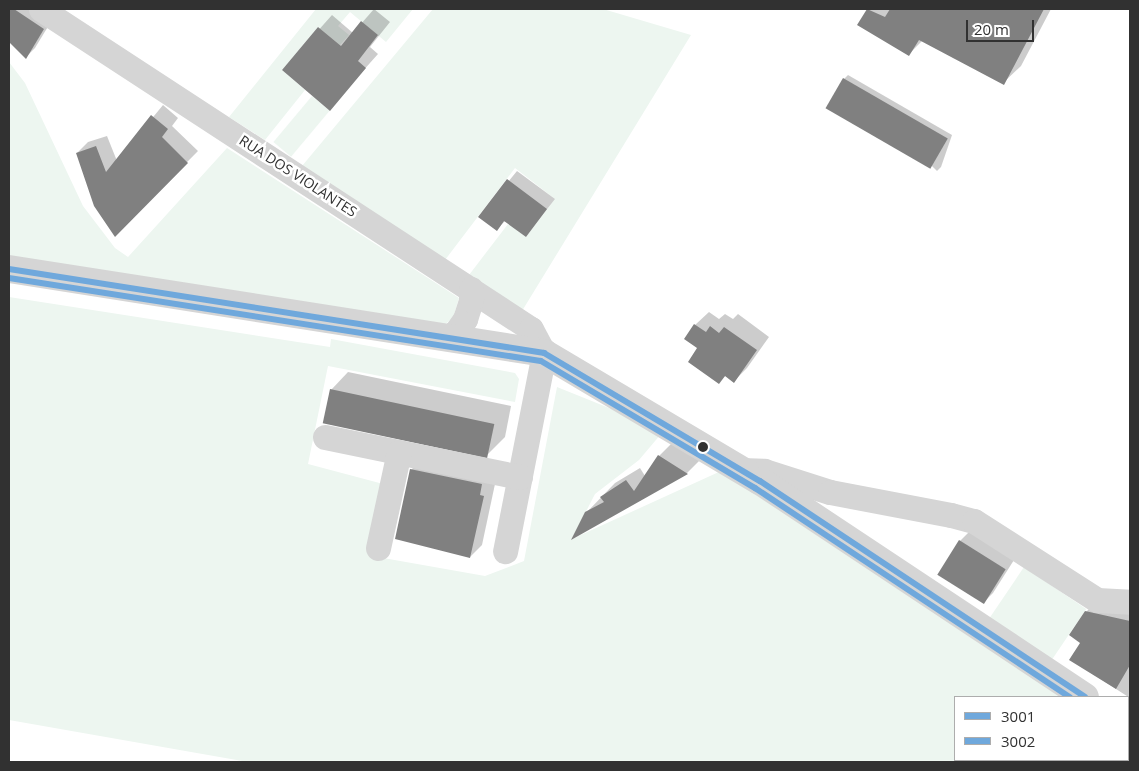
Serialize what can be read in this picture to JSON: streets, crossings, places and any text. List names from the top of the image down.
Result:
{
  "streets": {
    "street": ["RUA DOS VIOLANTES"]
  },
  "lines": ["transit line 3001", "transit line 3002"],
  "legend": ["3001", "3002"],
  "scale_bar": "20 m"
}
